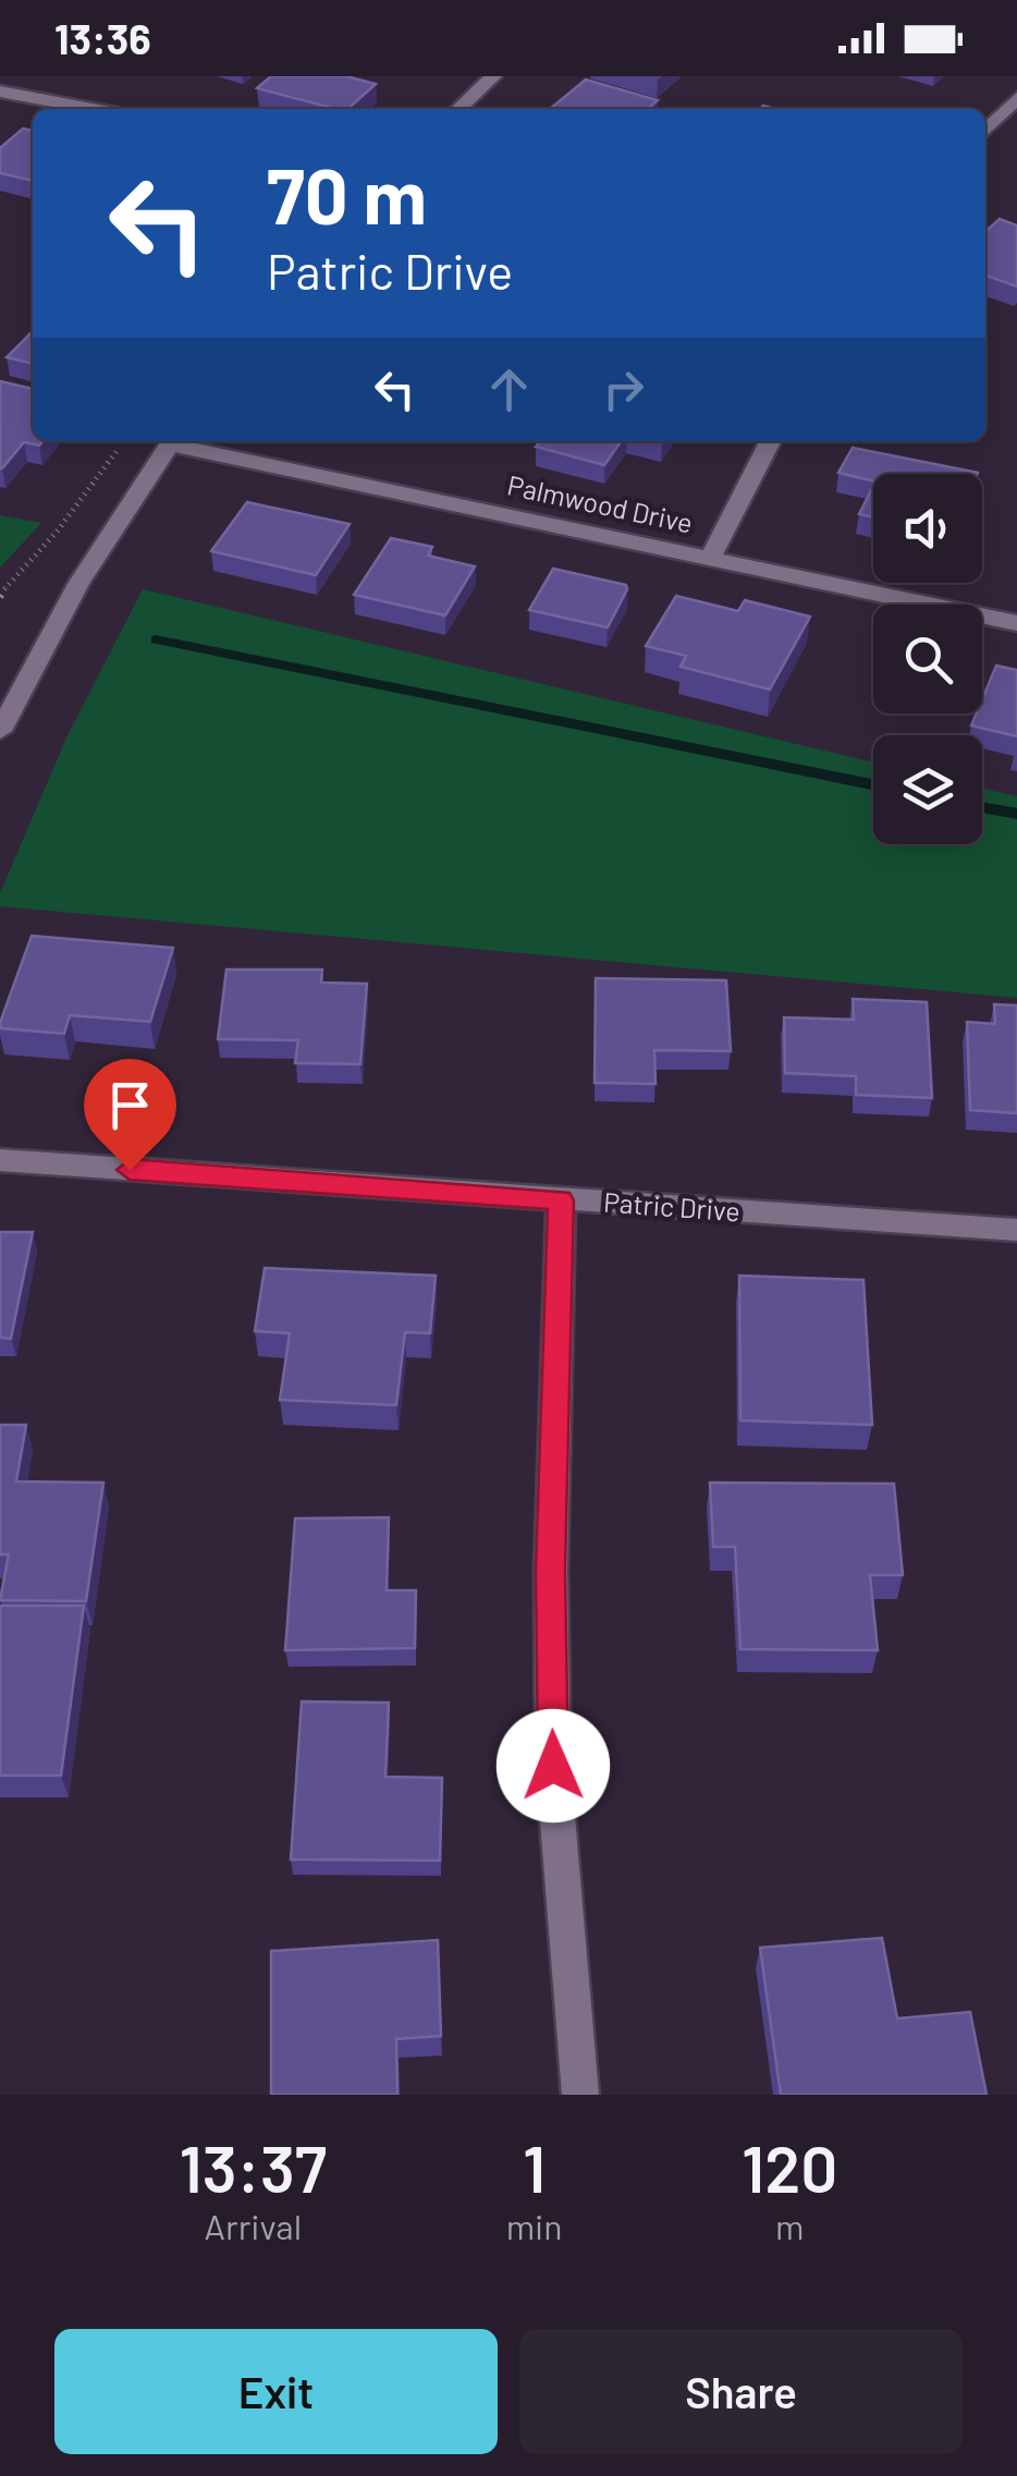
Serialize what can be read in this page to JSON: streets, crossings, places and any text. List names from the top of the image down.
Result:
{
  "streets": {
    "street": ["Palmwood Drive", "Patric Drive"]
  },
  "page": {
    "status": "13:36",
    "turn": ["70 m", "Patric Drive"],
    "eta": [
      "13:37",
      "Arrival",
      "1",
      "min",
      "120",
      "m"
    ],
    "buttons": ["Exit", "Share"]
  }
}
